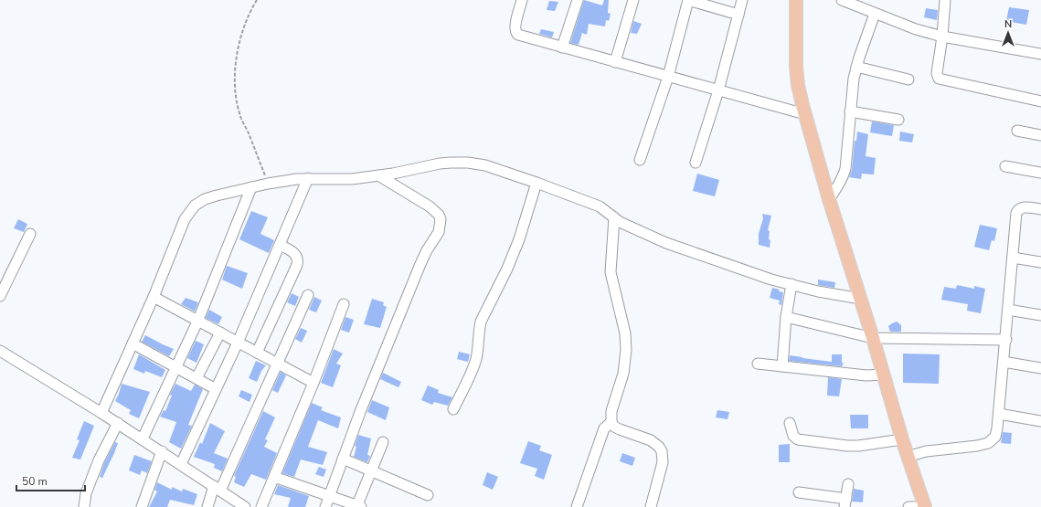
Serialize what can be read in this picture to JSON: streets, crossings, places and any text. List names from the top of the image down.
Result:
{
  "scale_bar": "50 m",
  "north": "top"
}
